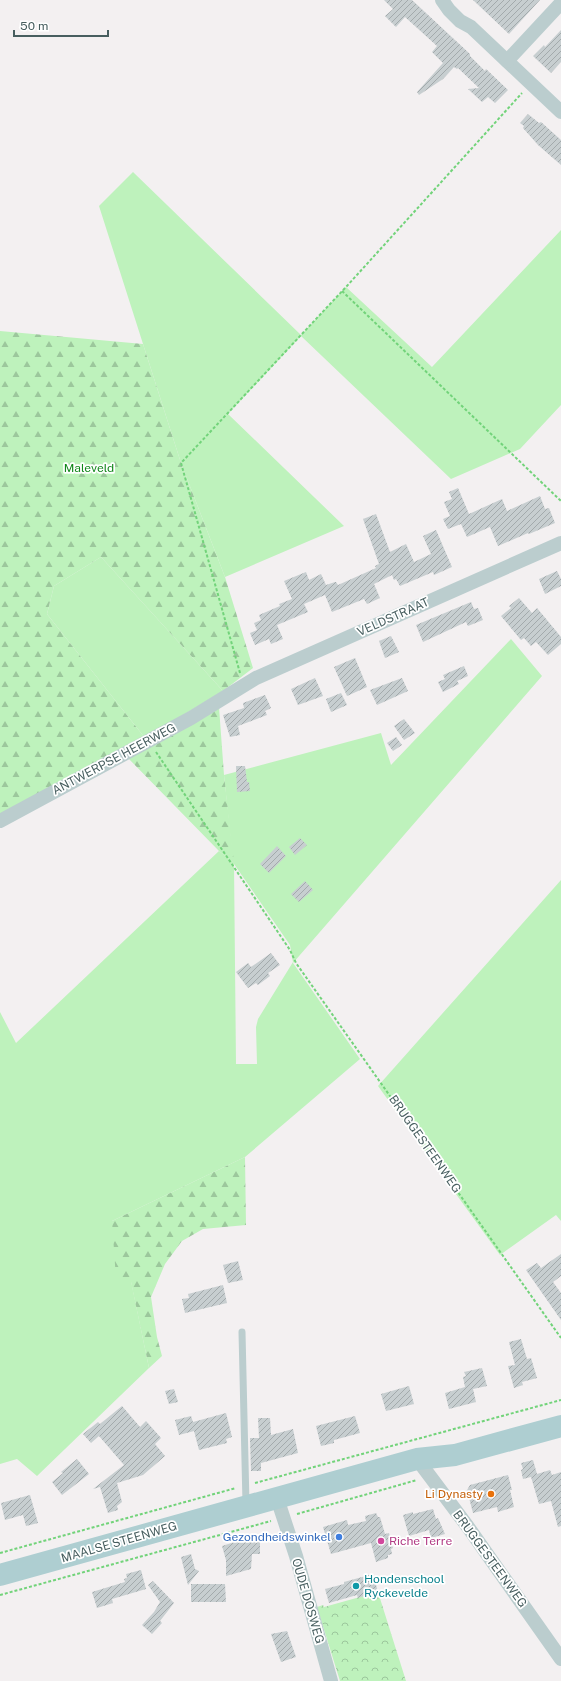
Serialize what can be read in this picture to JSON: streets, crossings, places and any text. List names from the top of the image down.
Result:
{
  "streets": {
    "main road": ["MAALSE STEENWEG"],
    "street": [
      "VELDSTRAAT",
      "ANTWERPSE HEERWEG",
      "BRUGGESTEENWEG",
      "OUDE DOSWEG"
    ]
  },
  "crossings": [
    ["VELDSTRAAT", "ANTWERPSE HEERWEG"],
    ["ANTWERPSE HEERWEG", "BRUGGESTEENWEG"]
  ],
  "parks": ["Maleveld"],
  "places": [
    "Li Dynasty",
    "Gezondheidswinkel",
    "Riche Terre",
    "Hondenschool Ryckevelde"
  ],
  "scale_bar": "50 m"
}
